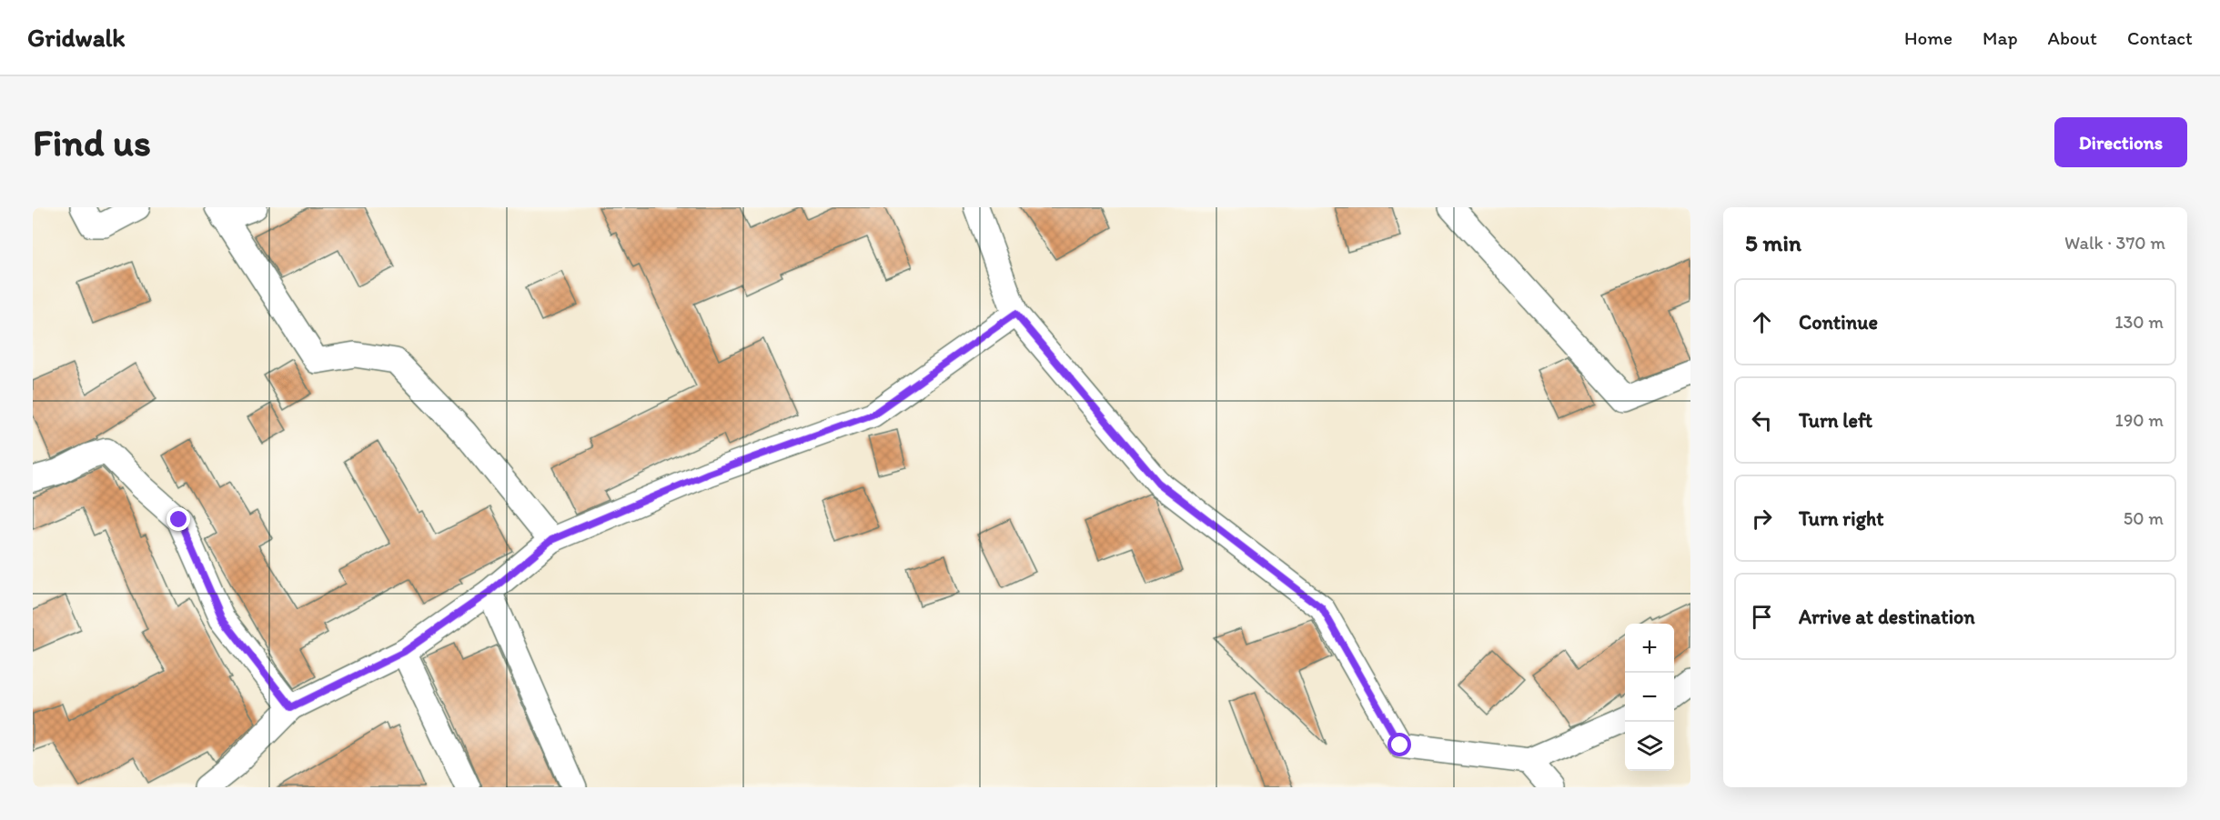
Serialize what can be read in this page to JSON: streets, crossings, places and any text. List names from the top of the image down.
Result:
{
  "page": {
    "header": "Gridwalk",
    "nav": [
      "Home",
      "Map",
      "About",
      "Contact"
    ],
    "buttons": "Directions",
    "title": "Find us",
    "heading": ["5 min", "Walk · 370 m"],
    "list": [
      ["Continue", "130 m"],
      ["Turn left", "190 m"],
      ["Turn right", "50 m"],
      "Arrive at destination"
    ],
    "map_buttons": ["+", "−"]
  }
}
